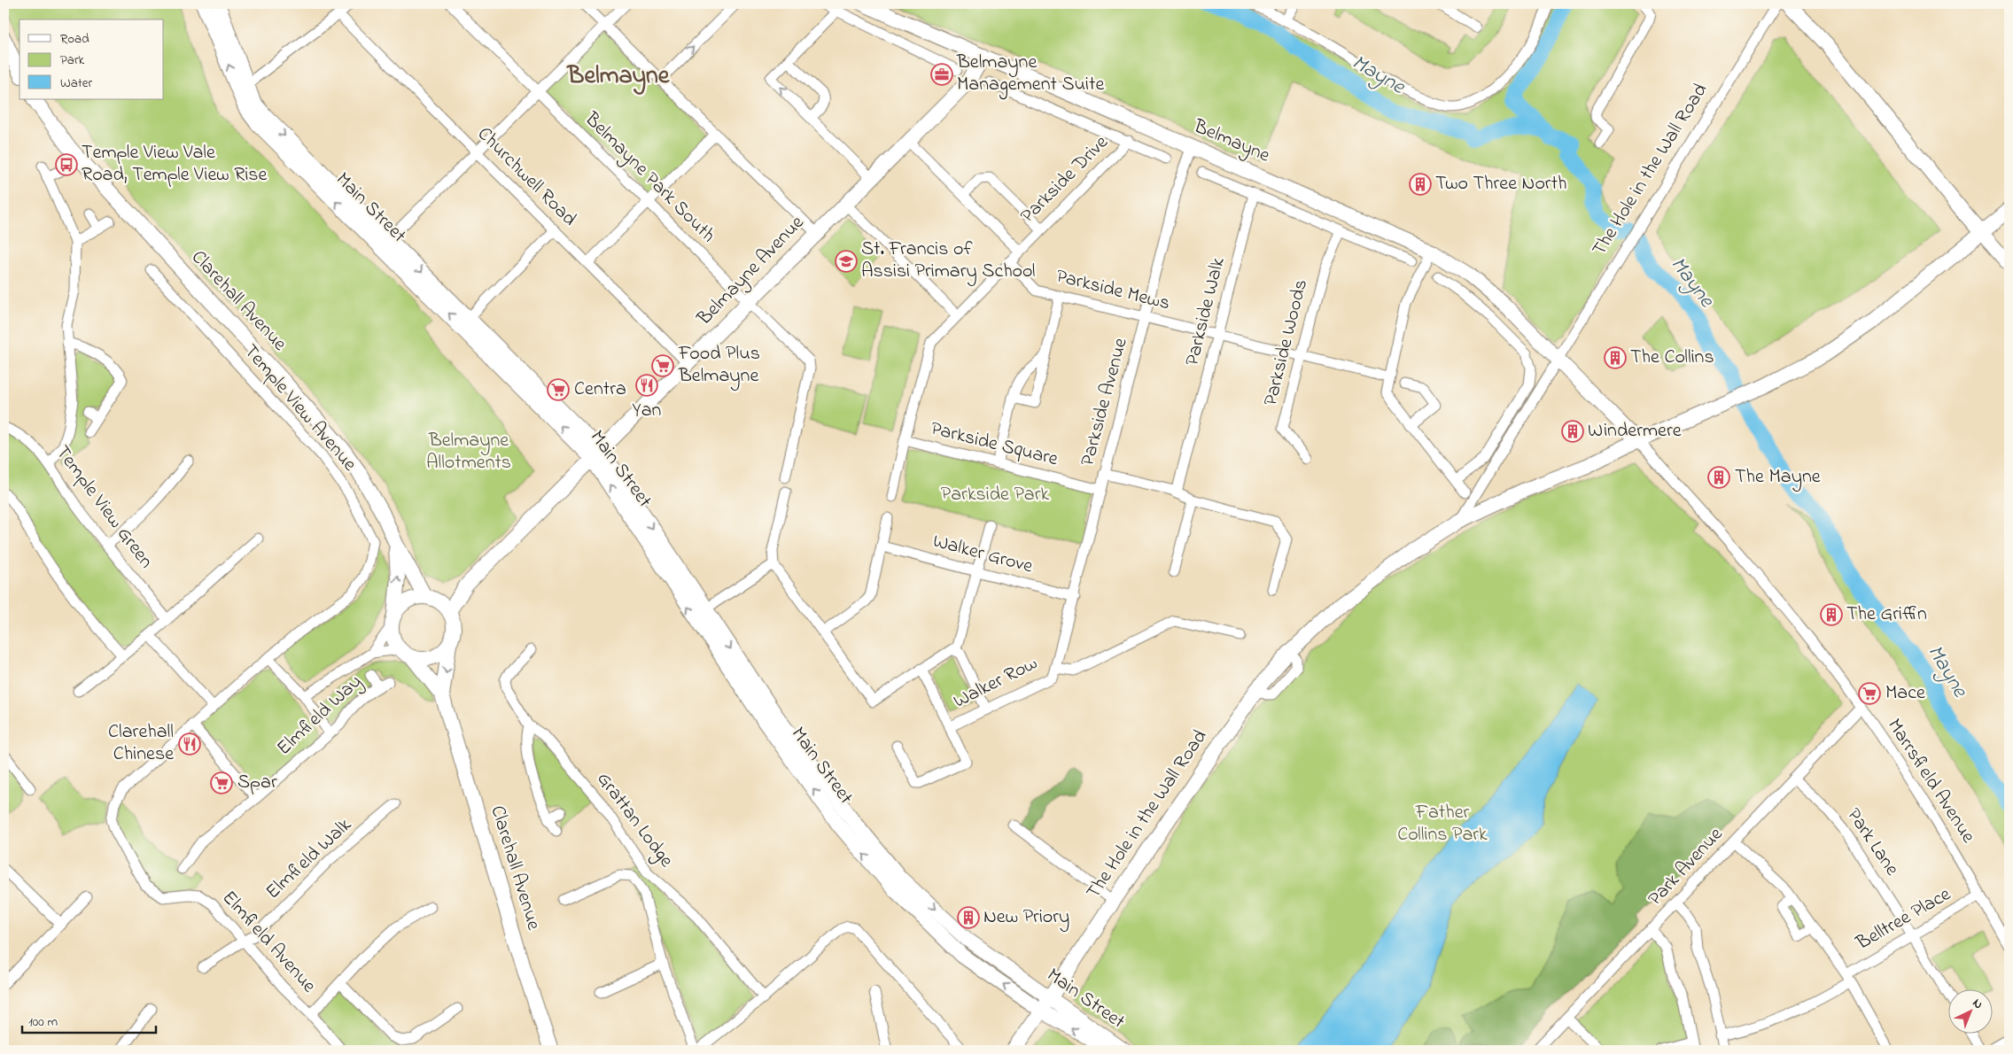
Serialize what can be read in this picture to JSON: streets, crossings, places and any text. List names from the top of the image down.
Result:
{
  "streets": {
    "street": [
      "Belmayne",
      "The Hole in the Wall Road",
      "Churchwell Road",
      "Belmayne Park South",
      "Parkside Drive",
      "Main Street",
      "Belmayne Avenue",
      "Parkside Mews",
      "Clarehall Avenue",
      "Parkside Walk",
      "Parkside Woods",
      "Parkside Avenue",
      "Temple View Avenue",
      "Parkside Square",
      "Temple View Green",
      "Walker Grove",
      "Walker Row",
      "Elmfield Way",
      "Marrsfield Avenue",
      "Grattan Lodge",
      "Park Lane",
      "Elmfield Walk",
      "Park Avenue",
      "Belltree Place",
      "Elmfield Avenue"
    ]
  },
  "crossings": [
    ["Belmayne", "The Hole in the Wall Road"],
    ["Belmayne", "Belmayne Avenue"],
    ["Belmayne", "Parkside Avenue"],
    ["Belmayne", "Marrsfield Avenue"],
    ["The Hole in the Wall Road", "Main Street"],
    ["The Hole in the Wall Road", "Marrsfield Avenue"],
    ["Churchwell Road", "Belmayne Avenue"],
    ["Belmayne Park South", "Belmayne Avenue"],
    ["Parkside Drive", "Parkside Mews"],
    ["Parkside Drive", "Parkside Square"],
    ["Main Street", "Belmayne Avenue"],
    ["Belmayne Avenue", "Clarehall Avenue"],
    ["Parkside Mews", "Parkside Walk"],
    ["Parkside Mews", "Parkside Woods"],
    ["Parkside Mews", "Parkside Avenue"],
    ["Parkside Avenue", "Parkside Square"],
    ["Parkside Avenue", "Walker Grove"],
    ["Parkside Avenue", "Walker Row"],
    ["Temple View Avenue", "Elmfield Avenue"],
    ["Marrsfield Avenue", "Park Avenue"],
    ["Marrsfield Avenue", "Belltree Place"],
    ["Park Lane", "Park Avenue"],
    ["Park Lane", "Belltree Place"],
    ["Elmfield Walk", "Elmfield Avenue"]
  ],
  "districts": ["Belmayne"],
  "water": ["Mayne"],
  "parks": ["Belmayne Allotments", "Parkside Park", "Father Collins Park"],
  "places": {
    "office": ["Belmayne Management Suite"],
    "bus stop": ["Temple View Vale Road, Temple View Rise"],
    "building": [
      "Two Three North",
      "The Collins",
      "Windermere",
      "The Mayne",
      "The Griffin",
      "New Priory"
    ],
    "school or university": ["St. Francis of Assisi Primary School"],
    "supermarket": [
      "Food Plus Belmayne",
      "Centra",
      "Mace",
      "Spar"
    ],
    "restaurant": ["Yan", "Clarehall Chinese"]
  },
  "legend": ["Road", "Park", "Water"],
  "scale_bar": "100 m",
  "north": "top right"
}
